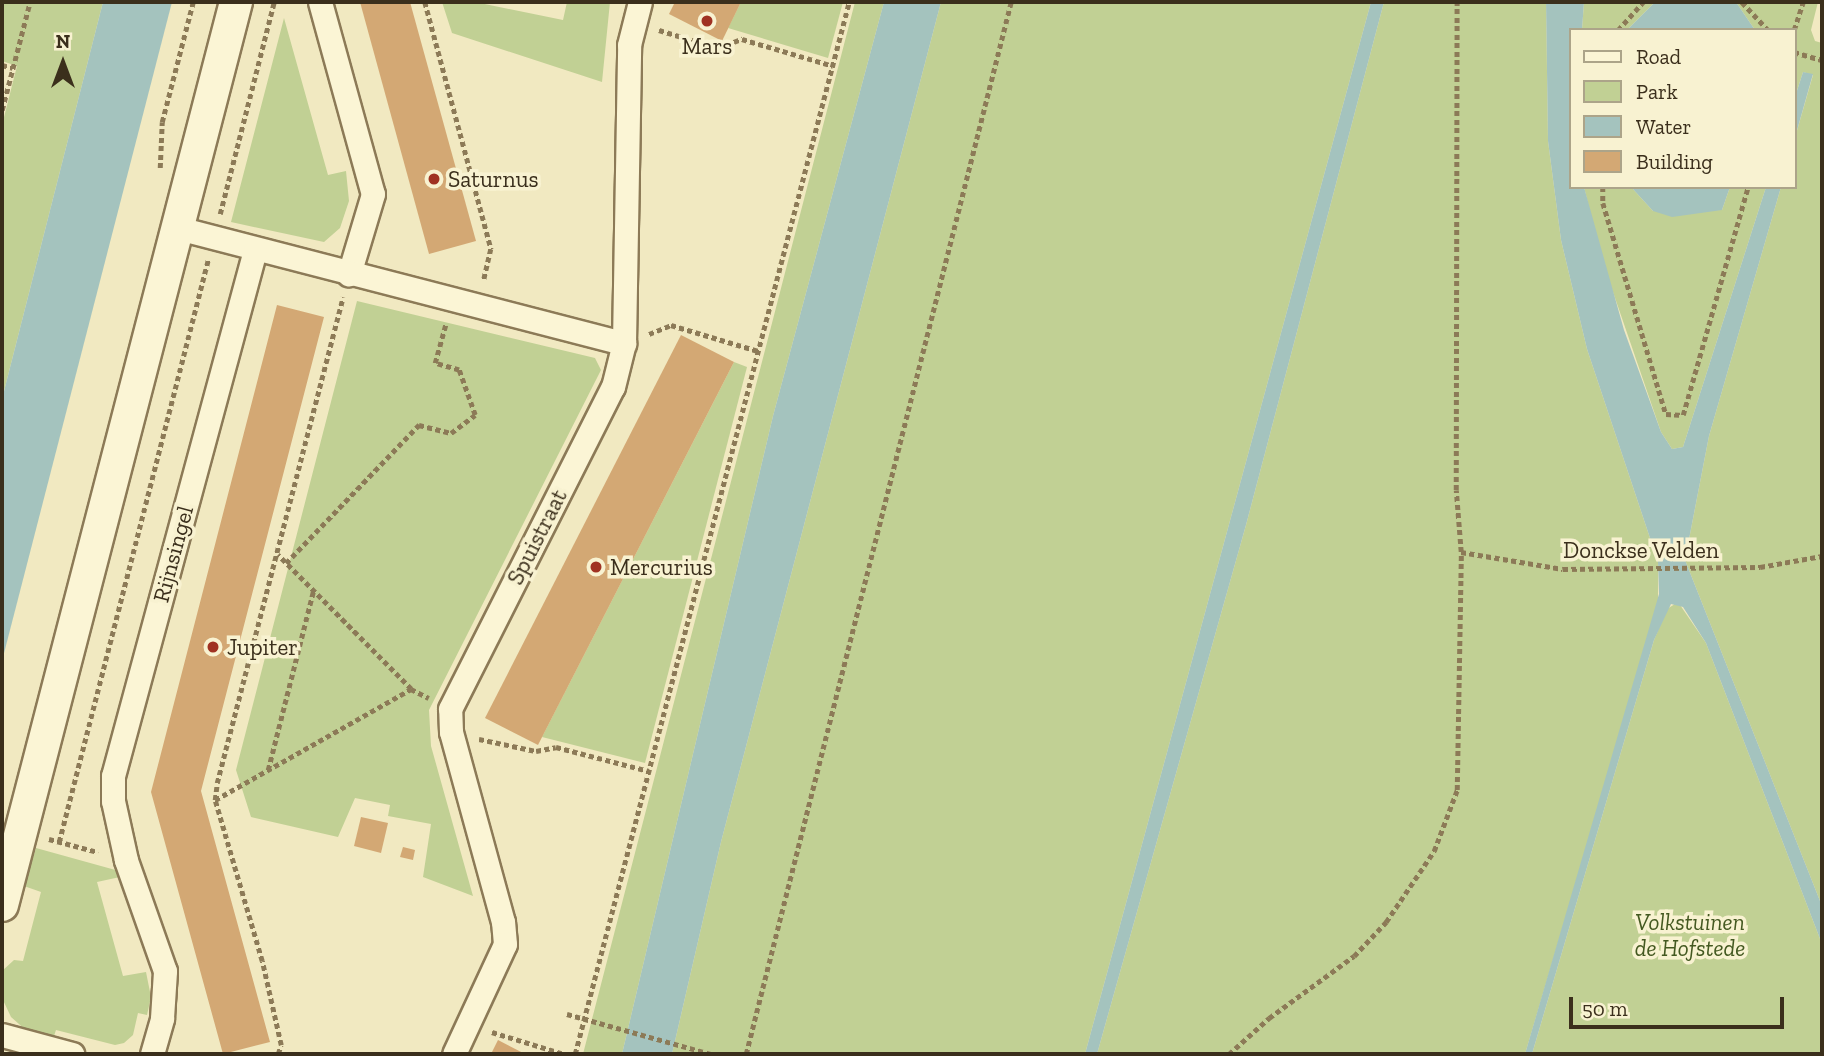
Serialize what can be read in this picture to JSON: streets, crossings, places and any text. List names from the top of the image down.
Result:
{
  "streets": {
    "street": ["Spuistraat", "Rijnsingel"],
    "path": ["Donckse Velden"]
  },
  "parks": ["Volkstuinen de Hofstede"],
  "places": [
    "Mars",
    "Saturnus",
    "Mercurius",
    "Jupiter"
  ],
  "legend": [
    "Road",
    "Park",
    "Water",
    "Building"
  ],
  "scale_bar": "50 m",
  "north": "top"
}
